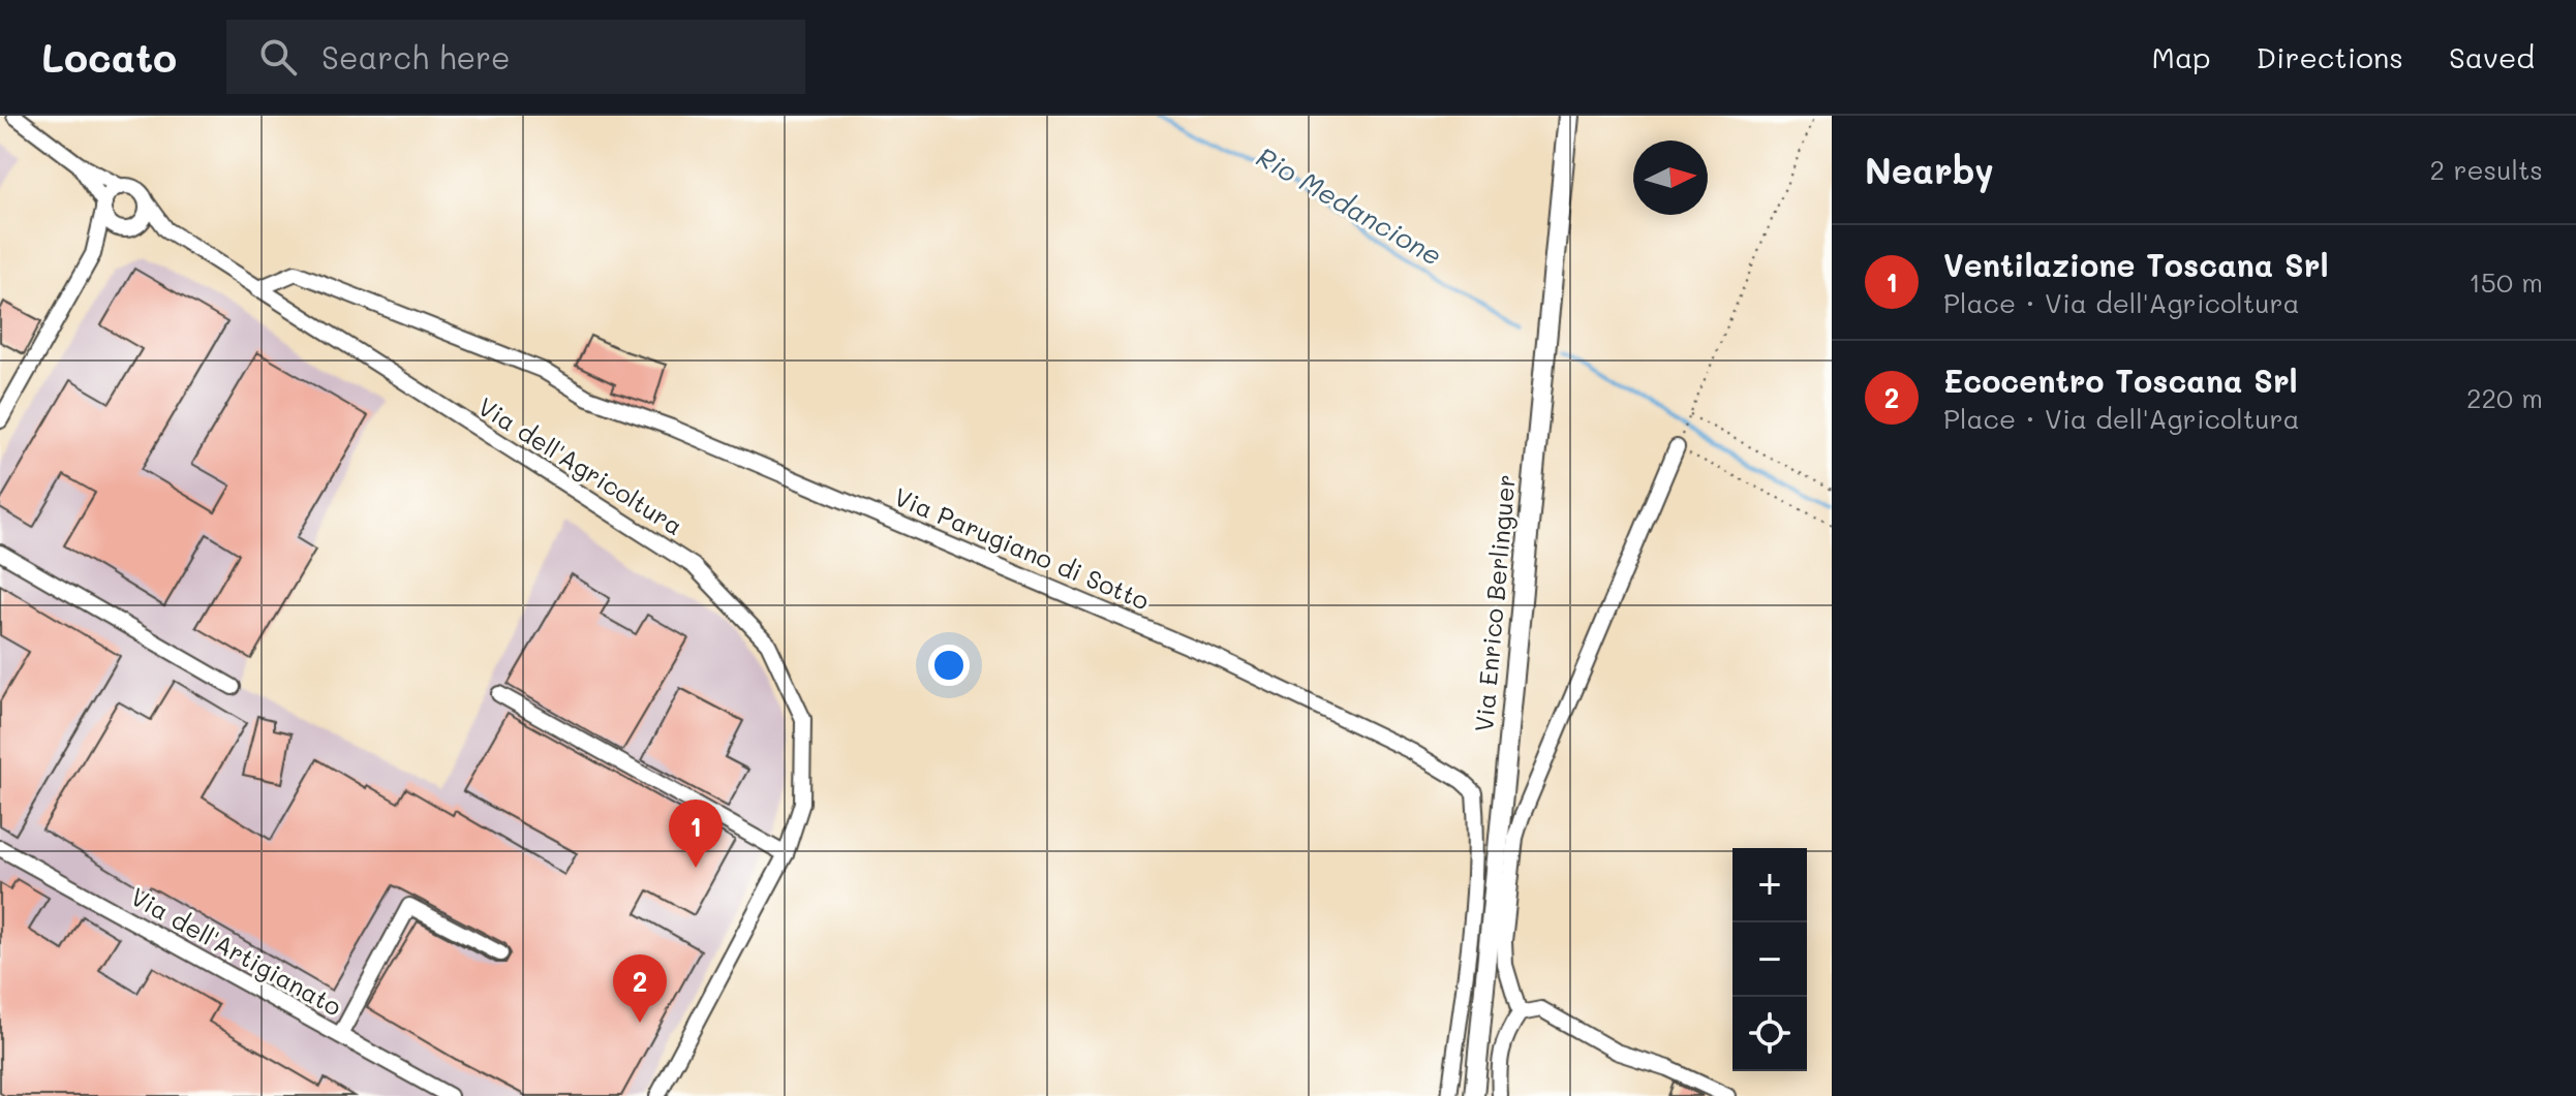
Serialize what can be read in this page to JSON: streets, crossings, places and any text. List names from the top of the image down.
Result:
{
  "streets": {
    "main road": ["Via Enrico Berlinguer"],
    "street": ["Via dell'Agricoltura", "Via Parugiano di Sotto", "Via dell'Artigianato"]
  },
  "crossings": [
    ["Via dell'Agricoltura", "Via Parugiano di Sotto"]
  ],
  "water": ["Rio Medancione"],
  "north": "right",
  "page": {
    "header": "Locato",
    "search": "Search here",
    "nav": ["Map", "Directions", "Saved"],
    "heading": ["Nearby", "2 results"],
    "list": [
      {
        "mark": "1",
        "name": "Ventilazione Toscana Srl",
        "note": "Place · Via dell'Agricoltura",
        "value": "150 m"
      },
      {
        "mark": "2",
        "name": "Ecocentro Toscana Srl",
        "note": "Place · Via dell'Agricoltura",
        "value": "220 m"
      }
    ],
    "pins": ["1", "2"],
    "map_buttons": ["+", "−"]
  }
}
